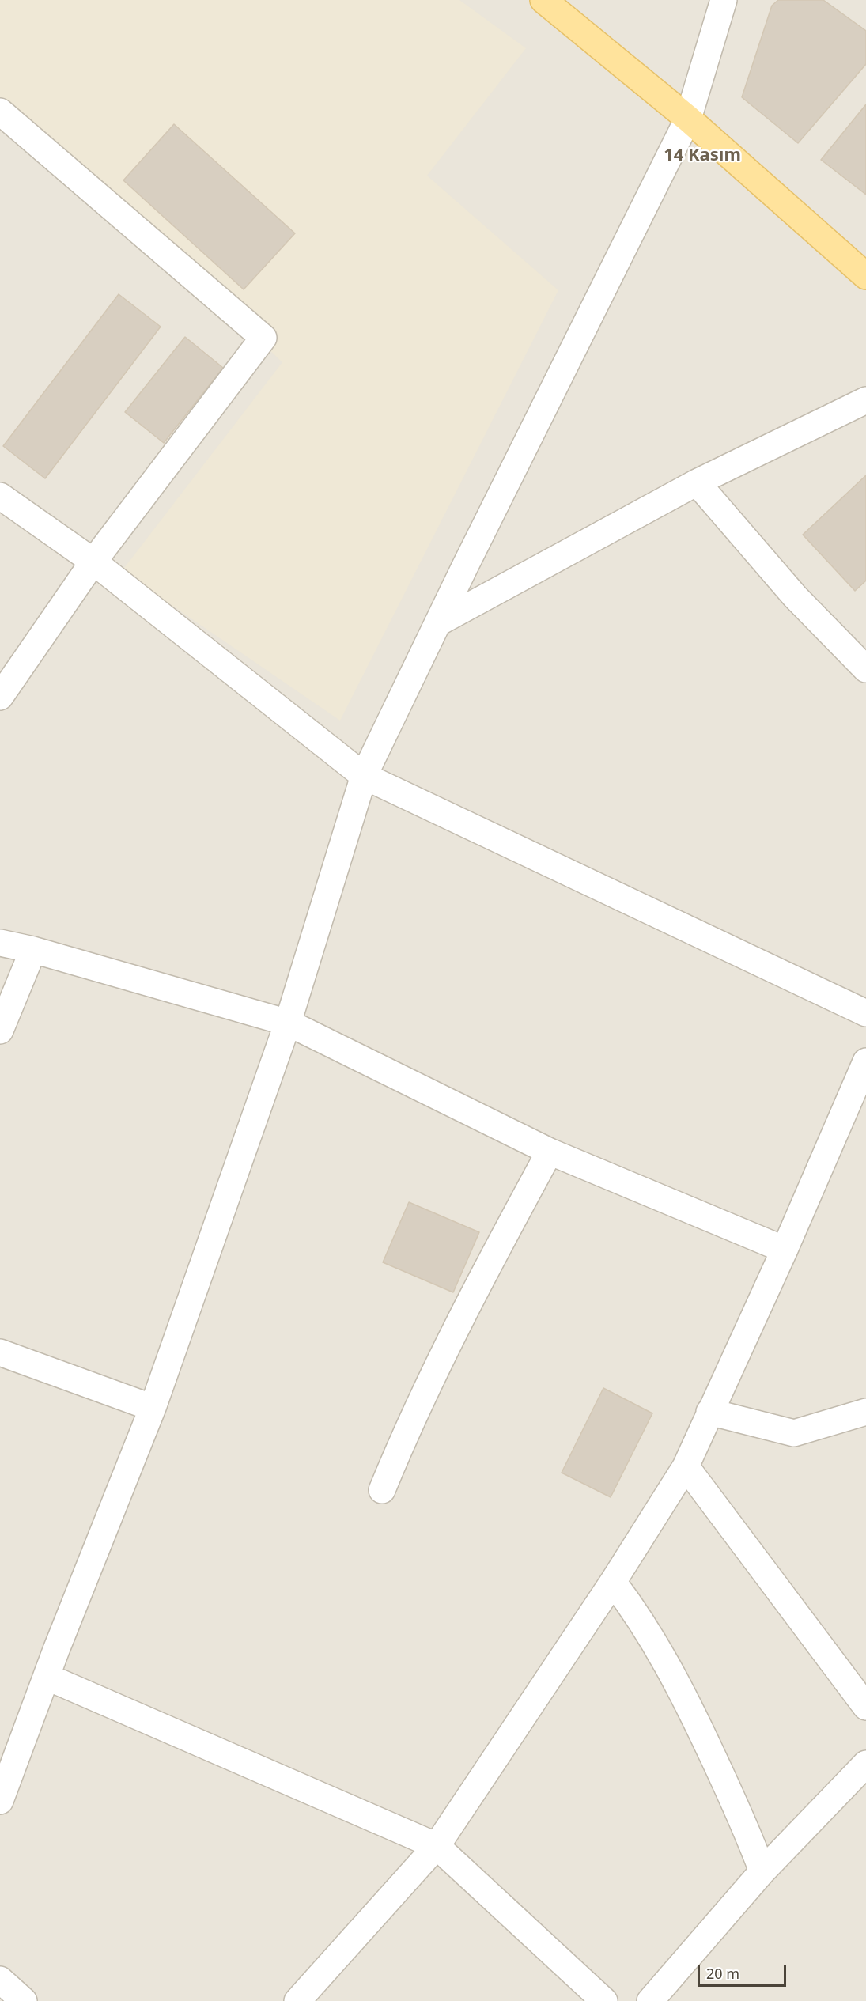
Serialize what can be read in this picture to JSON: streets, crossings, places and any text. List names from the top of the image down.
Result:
{
  "districts": ["14 Kasım"],
  "scale_bar": "20 m"
}
